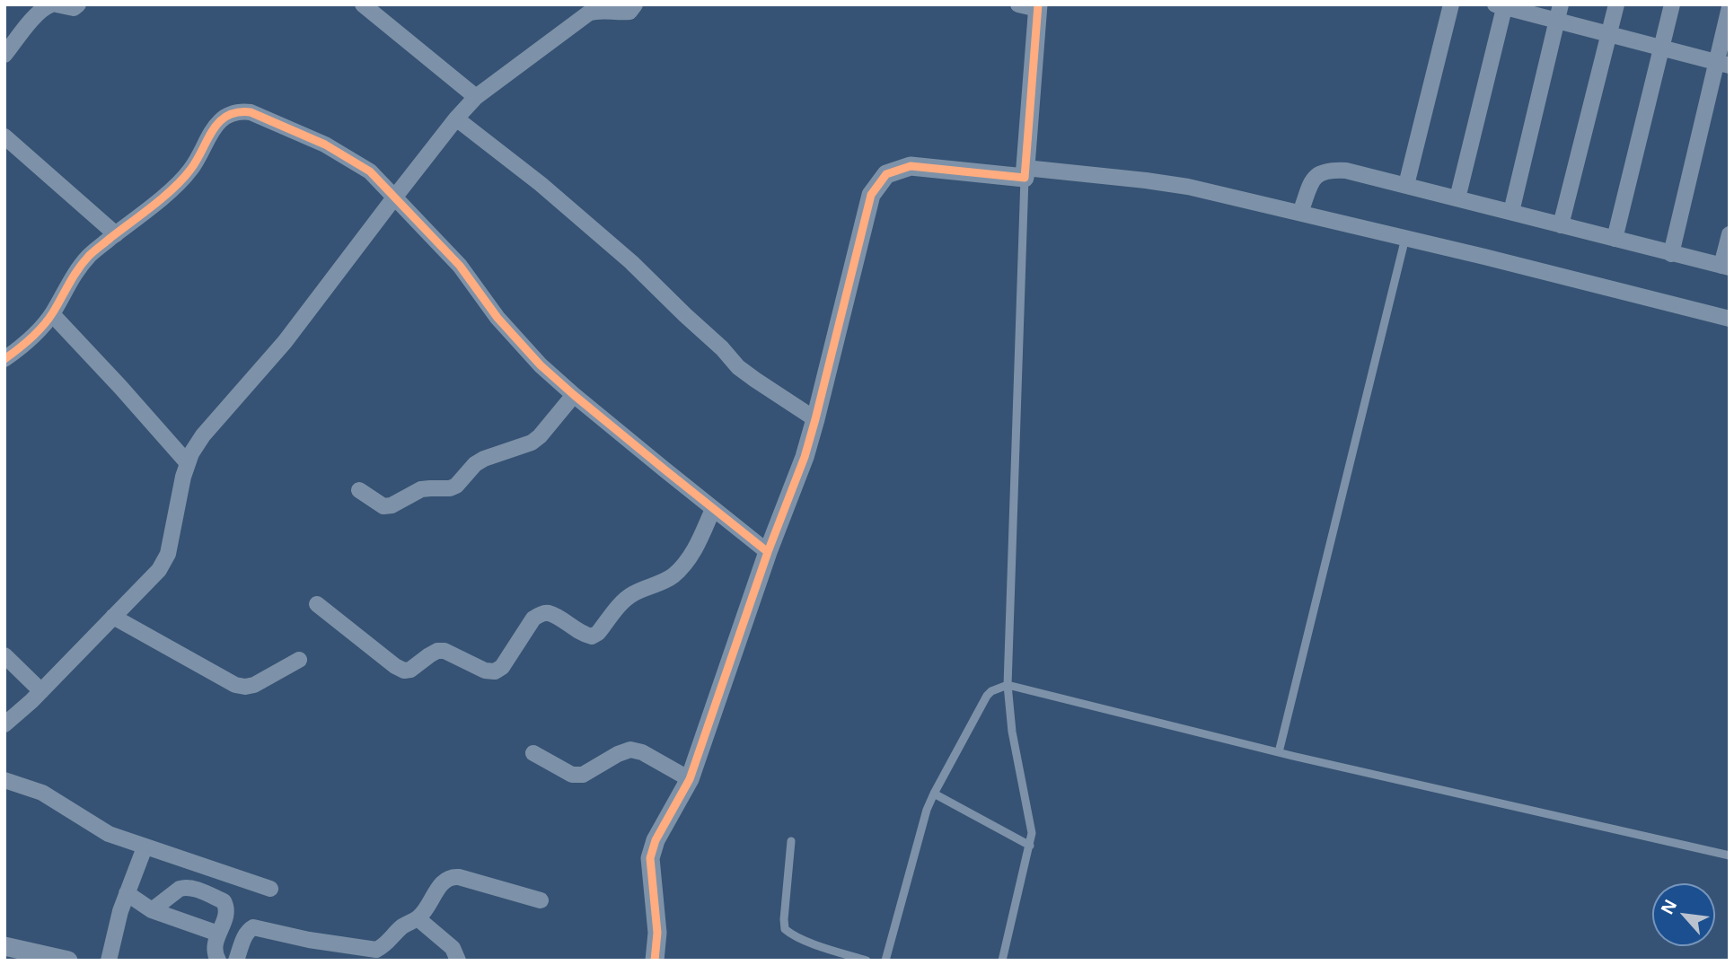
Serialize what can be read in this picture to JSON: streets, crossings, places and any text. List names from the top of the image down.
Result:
{
  "north": "top left"
}
